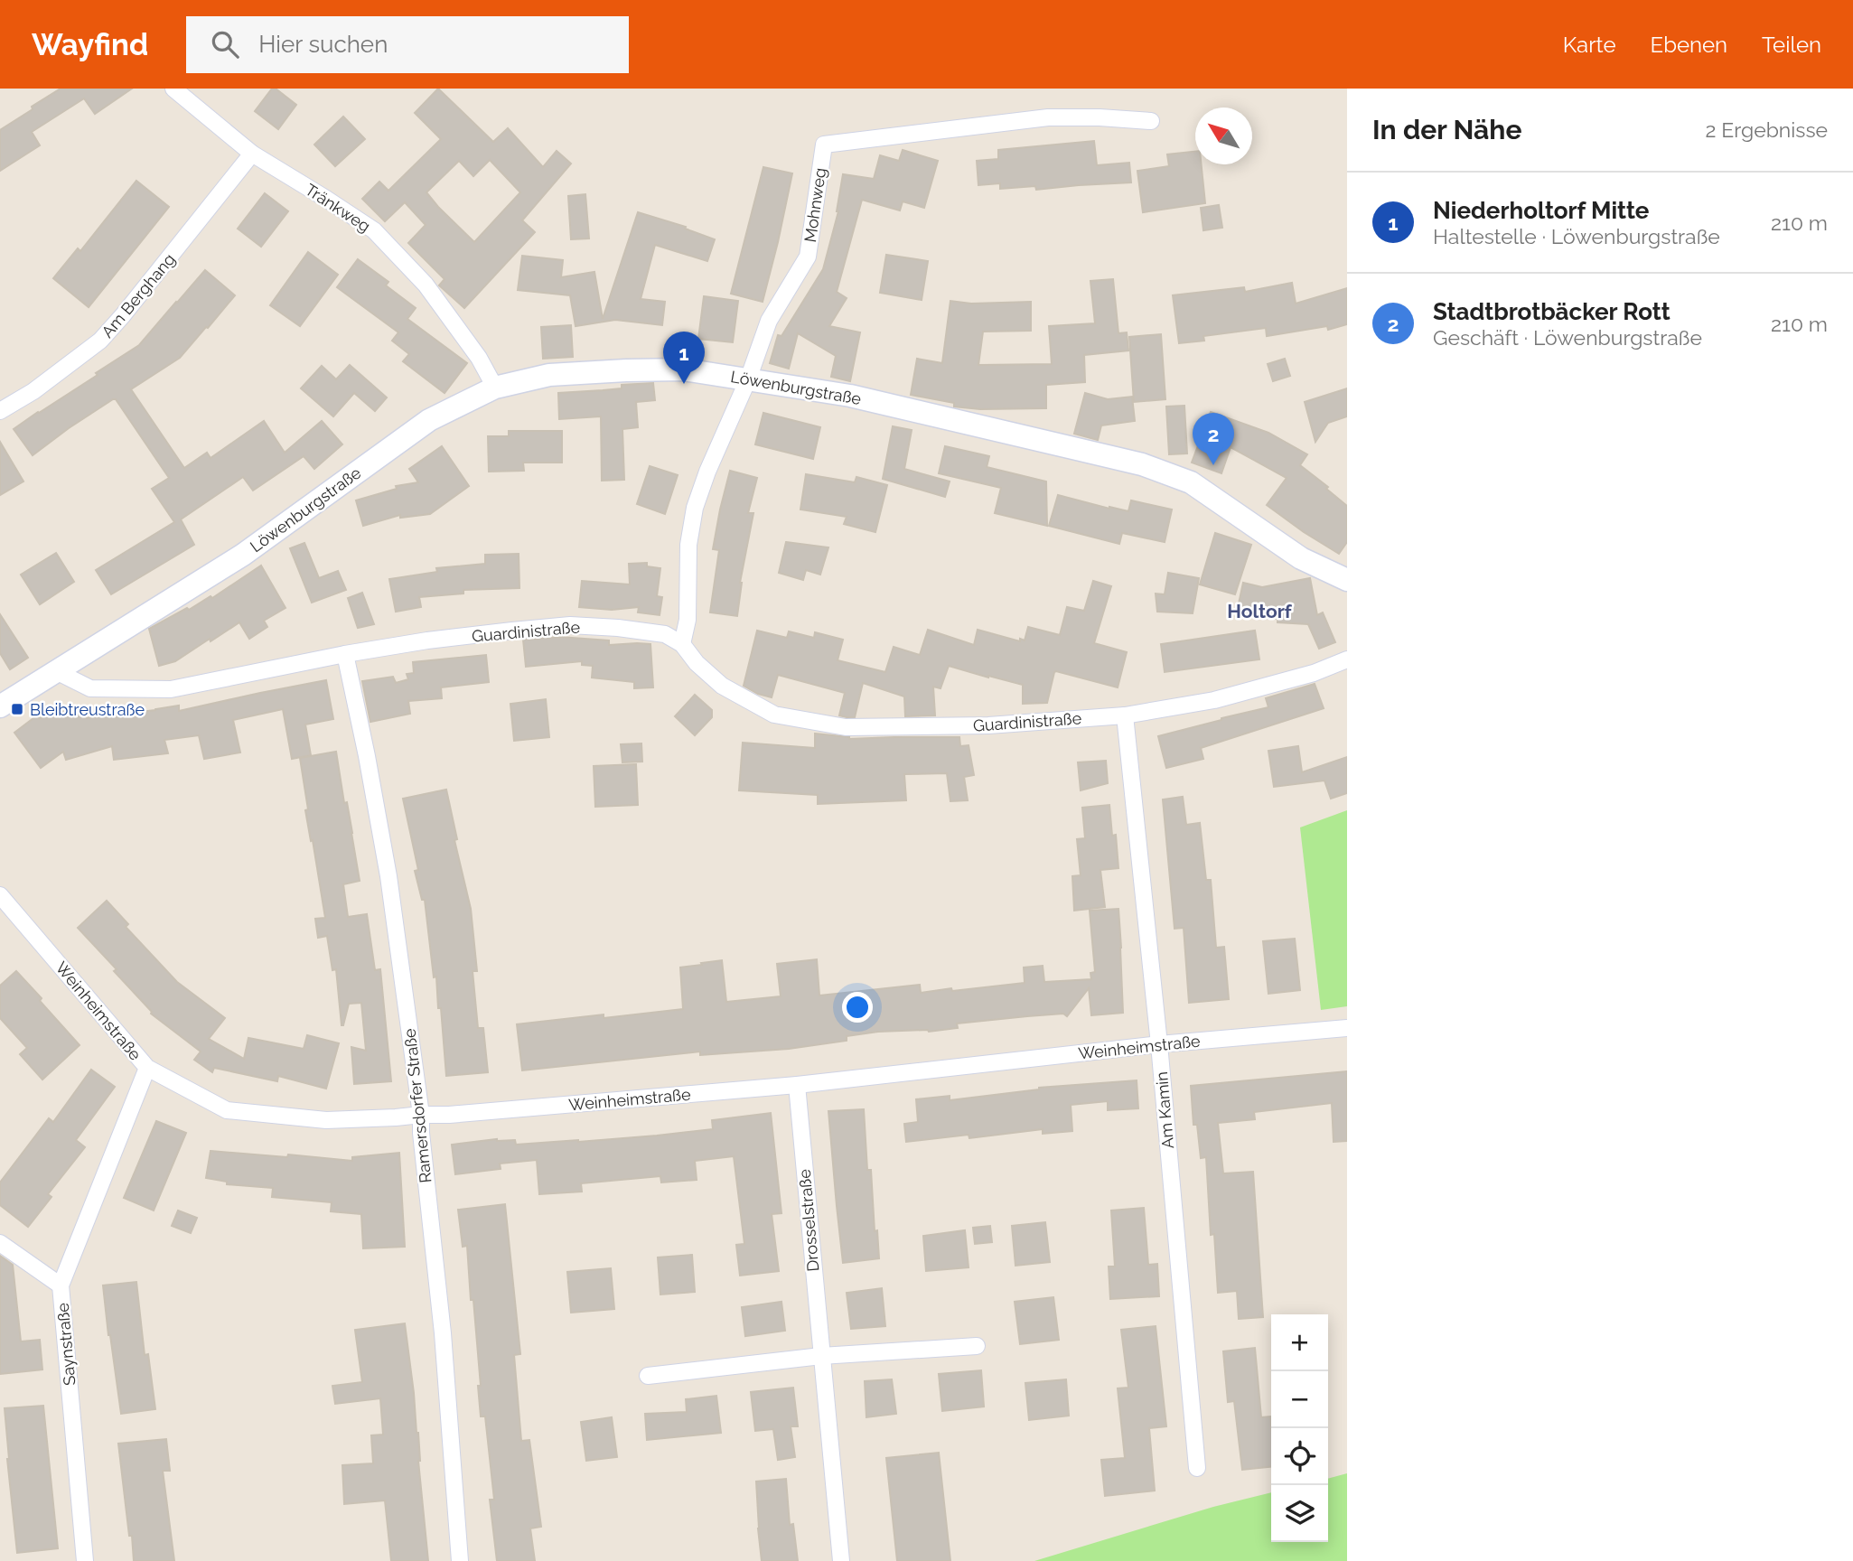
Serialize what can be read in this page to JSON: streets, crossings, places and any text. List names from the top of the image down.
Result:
{
  "streets": {
    "street": [
      "Mohnweg",
      "Tränkweg",
      "Am Berghang",
      "Löwenburgstraße",
      "Guardinistraße",
      "Weinheimstraße",
      "Ramersdorfer Straße",
      "Am Kamin",
      "Drosselstraße",
      "Saynstraße"
    ]
  },
  "crossings": [
    ["Mohnweg", "Löwenburgstraße"],
    ["Mohnweg", "Guardinistraße"],
    ["Tränkweg", "Am Berghang"],
    ["Tränkweg", "Löwenburgstraße"],
    ["Löwenburgstraße", "Guardinistraße"],
    ["Guardinistraße", "Ramersdorfer Straße"],
    ["Guardinistraße", "Am Kamin"],
    ["Weinheimstraße", "Ramersdorfer Straße"],
    ["Weinheimstraße", "Am Kamin"],
    ["Weinheimstraße", "Drosselstraße"],
    ["Weinheimstraße", "Saynstraße"]
  ],
  "districts": ["Holtorf"],
  "places": {
    "transit": ["Bleibtreustraße"]
  },
  "north": "top left",
  "page": {
    "header": "Wayfind",
    "search": "Hier suchen",
    "nav": ["Karte", "Ebenen", "Teilen"],
    "heading": ["In der Nähe", "2 Ergebnisse"],
    "list": [
      {
        "mark": "1",
        "name": "Niederholtorf Mitte",
        "note": "Haltestelle · Löwenburgstraße",
        "value": "210 m"
      },
      {
        "mark": "2",
        "name": "Stadtbrotbäcker Rott",
        "note": "Geschäft · Löwenburgstraße",
        "value": "210 m"
      }
    ],
    "pins": ["1", "2"],
    "map_buttons": ["+", "−"]
  }
}
